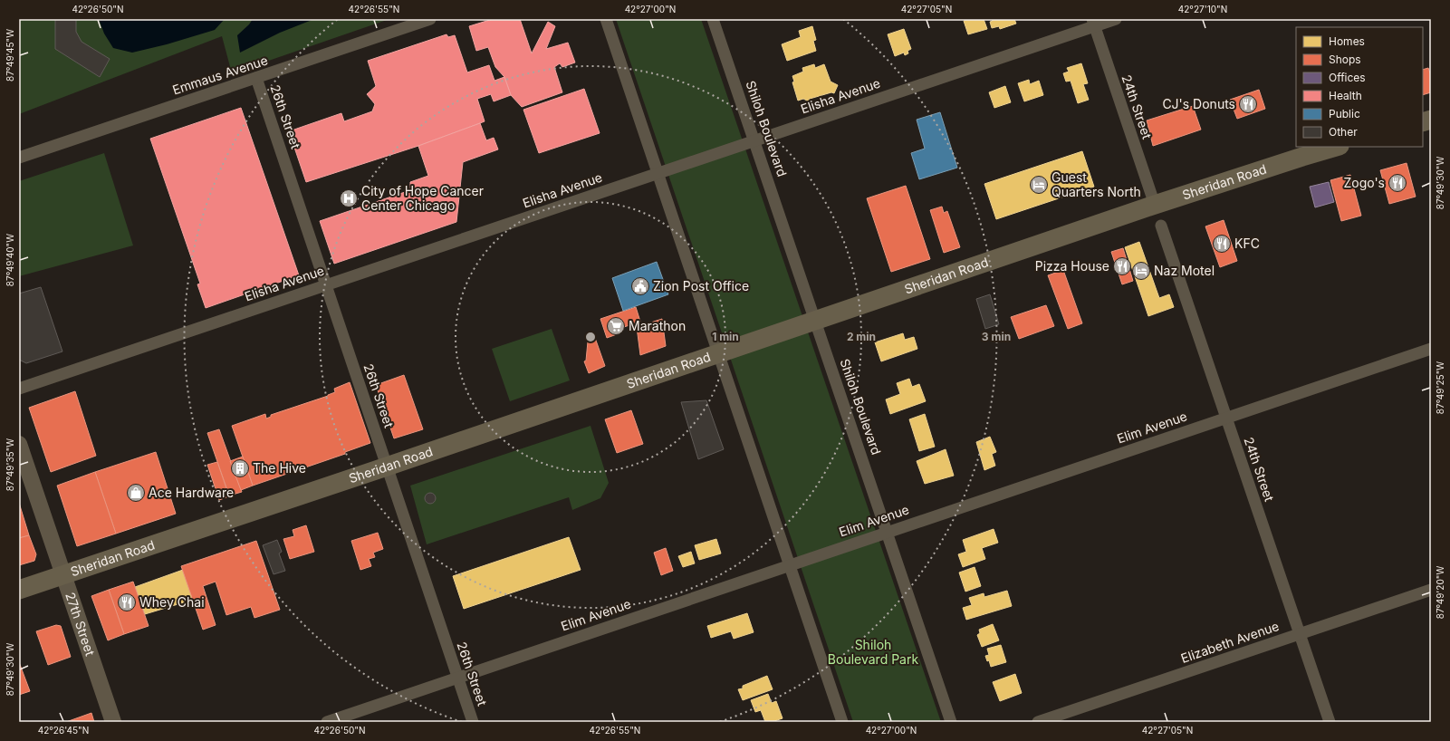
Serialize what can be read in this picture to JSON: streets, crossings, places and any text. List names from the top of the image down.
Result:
{
  "streets": {
    "main road": ["Sheridan Road"],
    "street": [
      "Emmaus Avenue",
      "Elisha Avenue",
      "24th Street",
      "26th Street",
      "Shiloh Boulevard",
      "Elim Avenue",
      "27th Street",
      "Elizabeth Avenue"
    ]
  },
  "crossings": [
    ["Emmaus Avenue", "26th Street"],
    ["Elisha Avenue", "24th Street"],
    ["Elisha Avenue", "26th Street"],
    ["Elisha Avenue", "Shiloh Boulevard"],
    ["24th Street", "Sheridan Road"],
    ["24th Street", "Elim Avenue"],
    ["24th Street", "Elizabeth Avenue"],
    ["26th Street", "Sheridan Road"],
    ["26th Street", "Elim Avenue"],
    ["Shiloh Boulevard", "Sheridan Road"],
    ["Shiloh Boulevard", "Elim Avenue"],
    ["Sheridan Road", "27th Street"]
  ],
  "parks": ["Shiloh Boulevard Park"],
  "places": {
    "restaurant": [
      "CJ's Donuts",
      "Zogo's",
      "KFC",
      "Pizza House",
      "Whey Chai"
    ],
    "hotel": ["Guest Quarters North", "Naz Motel"],
    "hospital": ["City of Hope Cancer Center Chicago"],
    "public building": ["Zion Post Office"],
    "supermarket": ["Marathon"],
    "building": ["The Hive"],
    "shop": ["Ace Hardware"]
  },
  "legend": [
    "Homes",
    "Shops",
    "Offices",
    "Health",
    "Public",
    "Other"
  ],
  "coordinates": [
    "42°26'50\"N",
    "42°26'55\"N",
    "42°27'00\"N",
    "42°27'05\"N",
    "42°27'10\"N",
    "87°49'45\"W",
    "87°49'30\"W",
    "87°49'40\"W",
    "87°49'25\"W",
    "87°49'35\"W",
    "87°49'20\"W",
    "42°26'45\"N"
  ],
  "rings": ["1 min", "2 min", "3 min"]
}
